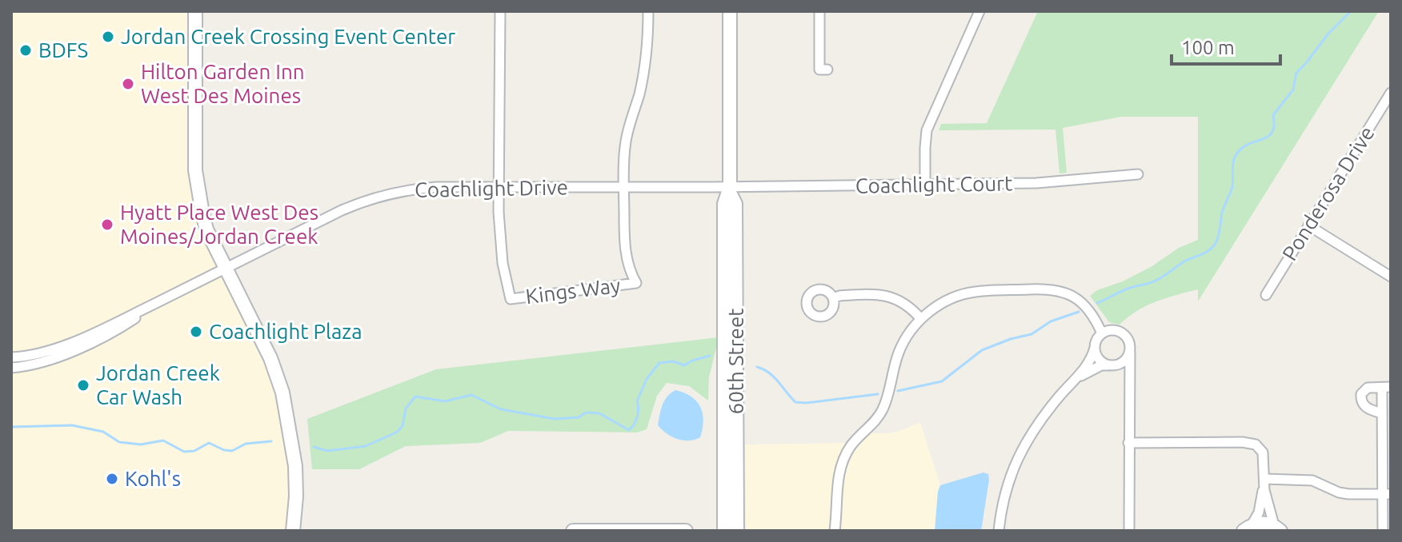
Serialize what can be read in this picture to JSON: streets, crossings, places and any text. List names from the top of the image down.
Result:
{
  "streets": {
    "street": [
      "Coachlight Court",
      "Coachlight Drive",
      "Ponderosa Drive",
      "Kings Way",
      "60th Street"
    ]
  },
  "crossings": [
    ["Coachlight Court", "Coachlight Drive"],
    ["Coachlight Court", "60th Street"],
    ["Coachlight Drive", "Kings Way"],
    ["Coachlight Drive", "60th Street"]
  ],
  "places": [
    "Jordan Creek Crossing Event Center",
    "BDFS",
    "Hilton Garden Inn West Des Moines",
    "Hyatt Place West Des Moines/Jordan Creek",
    "Coachlight Plaza",
    "Jordan Creek Car Wash",
    "Kohl's"
  ],
  "scale_bar": "100 m"
}
